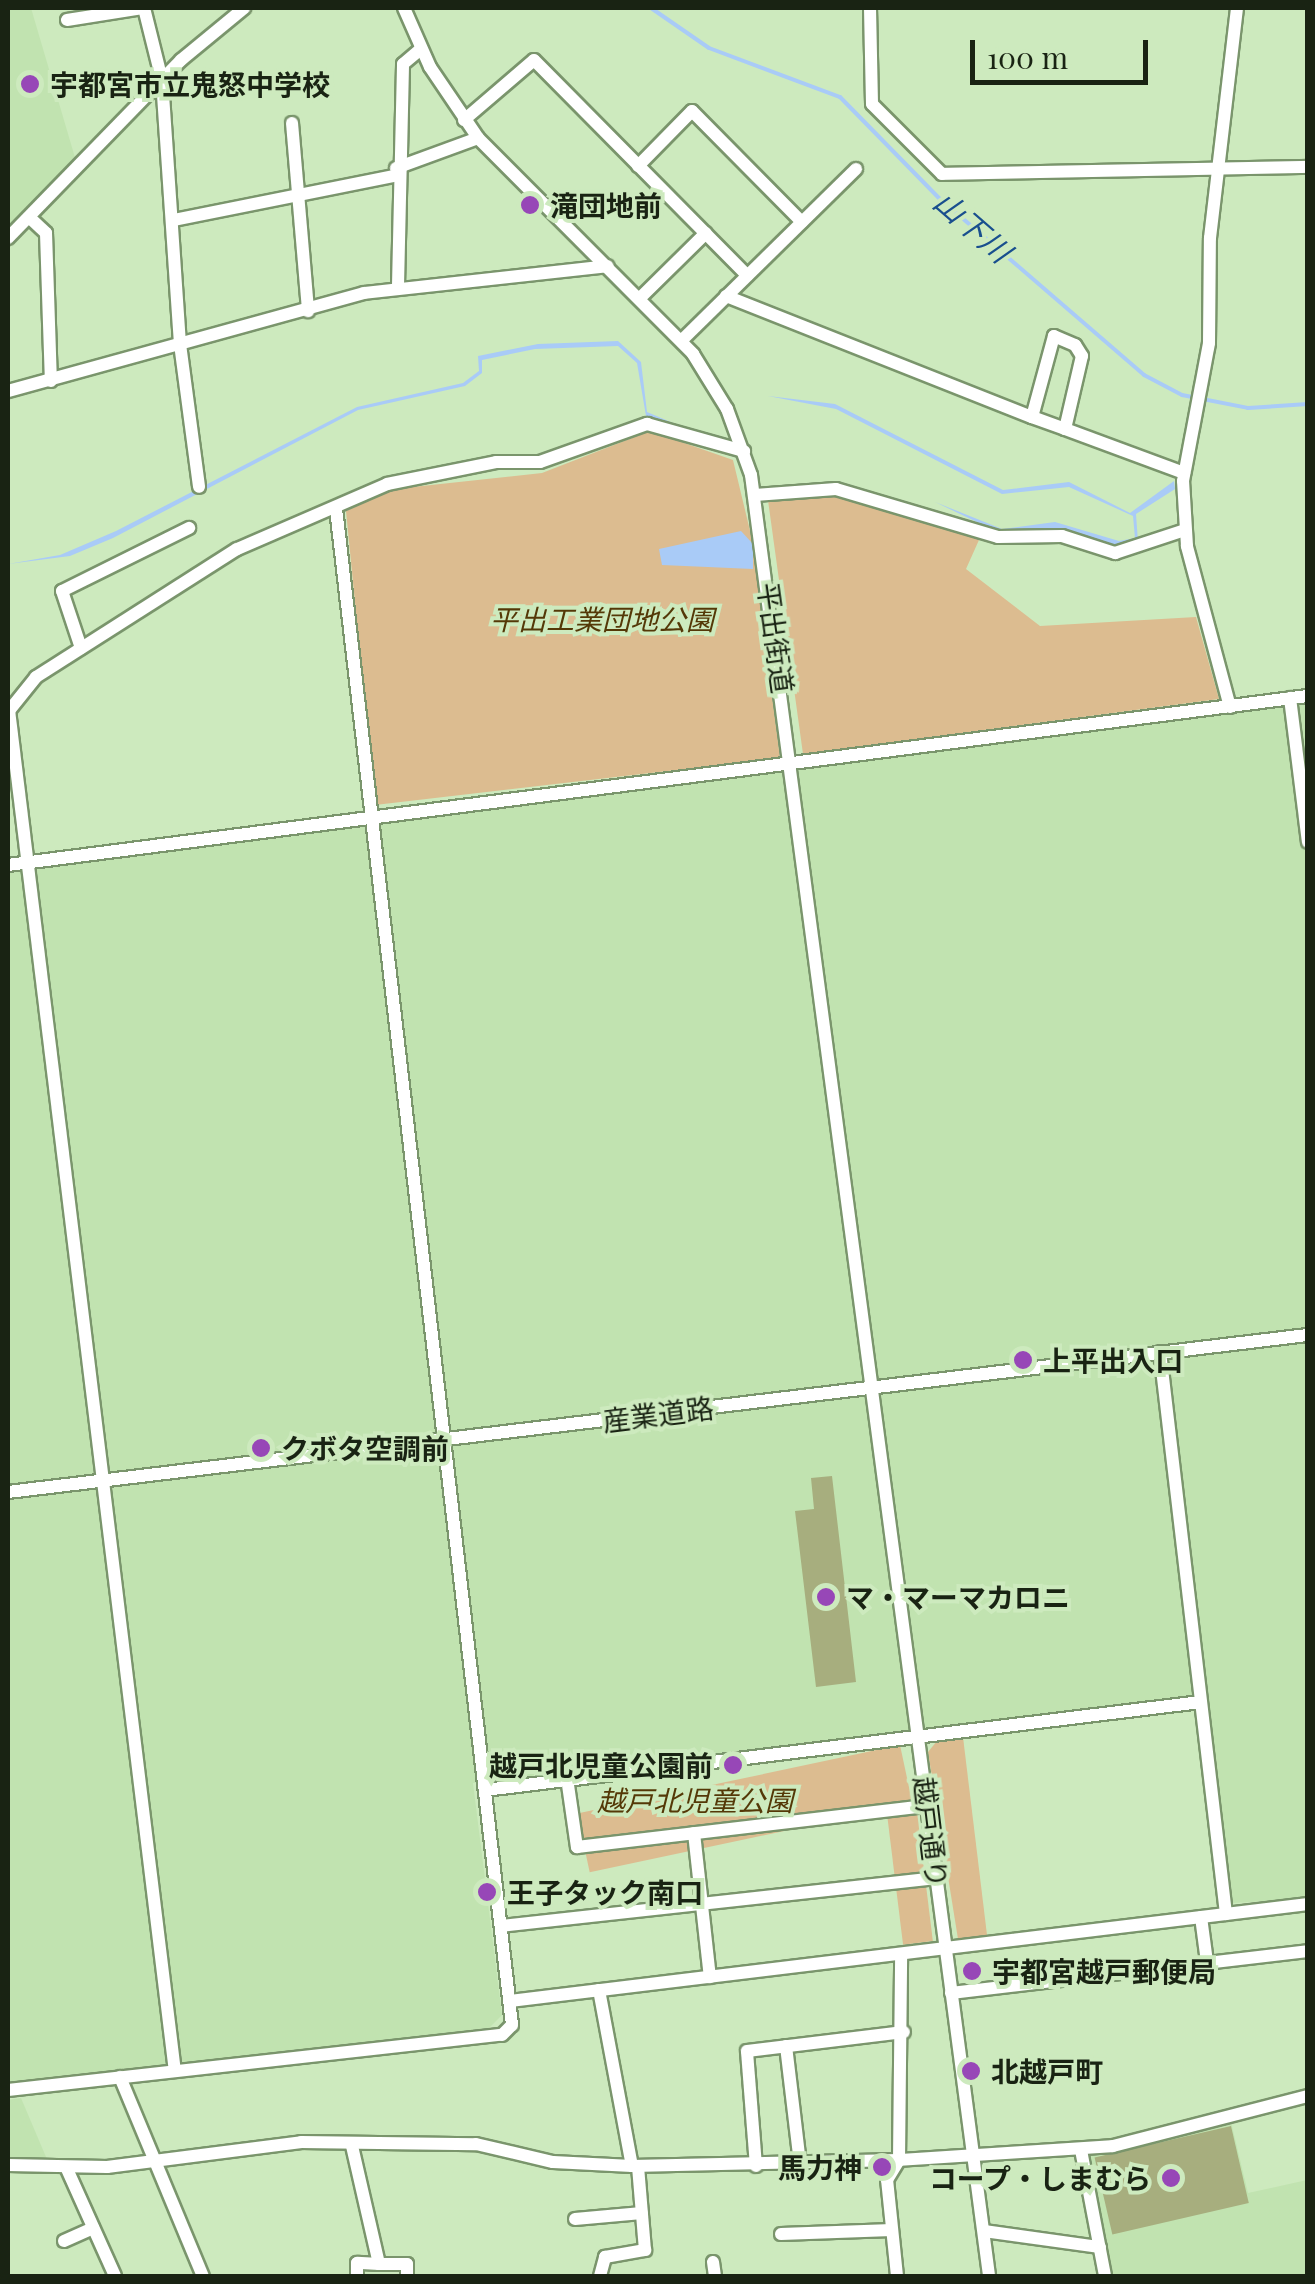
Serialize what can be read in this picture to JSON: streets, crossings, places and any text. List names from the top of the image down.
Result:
{
  "streets": {
    "street": ["平出街道", "産業道路", "越戸通り"]
  },
  "crossings": [
    ["平出街道", "産業道路"],
    ["平出街道", "越戸通り"],
    ["産業道路", "越戸通り"]
  ],
  "water": ["山下川"],
  "parks": ["平出工業団地公園", "越戸北児童公園"],
  "places": [
    "宇都宮市立鬼怒中学校",
    "滝団地前",
    "上平出入口",
    "クボタ空調前",
    "マ・マーマカロニ",
    "越戸北児童公園前",
    "王子タック南口",
    "宇都宮越戸郵便局",
    "北越戸町",
    "馬力神",
    "コープ・しまむら"
  ],
  "scale_bar": "100 m"
}
